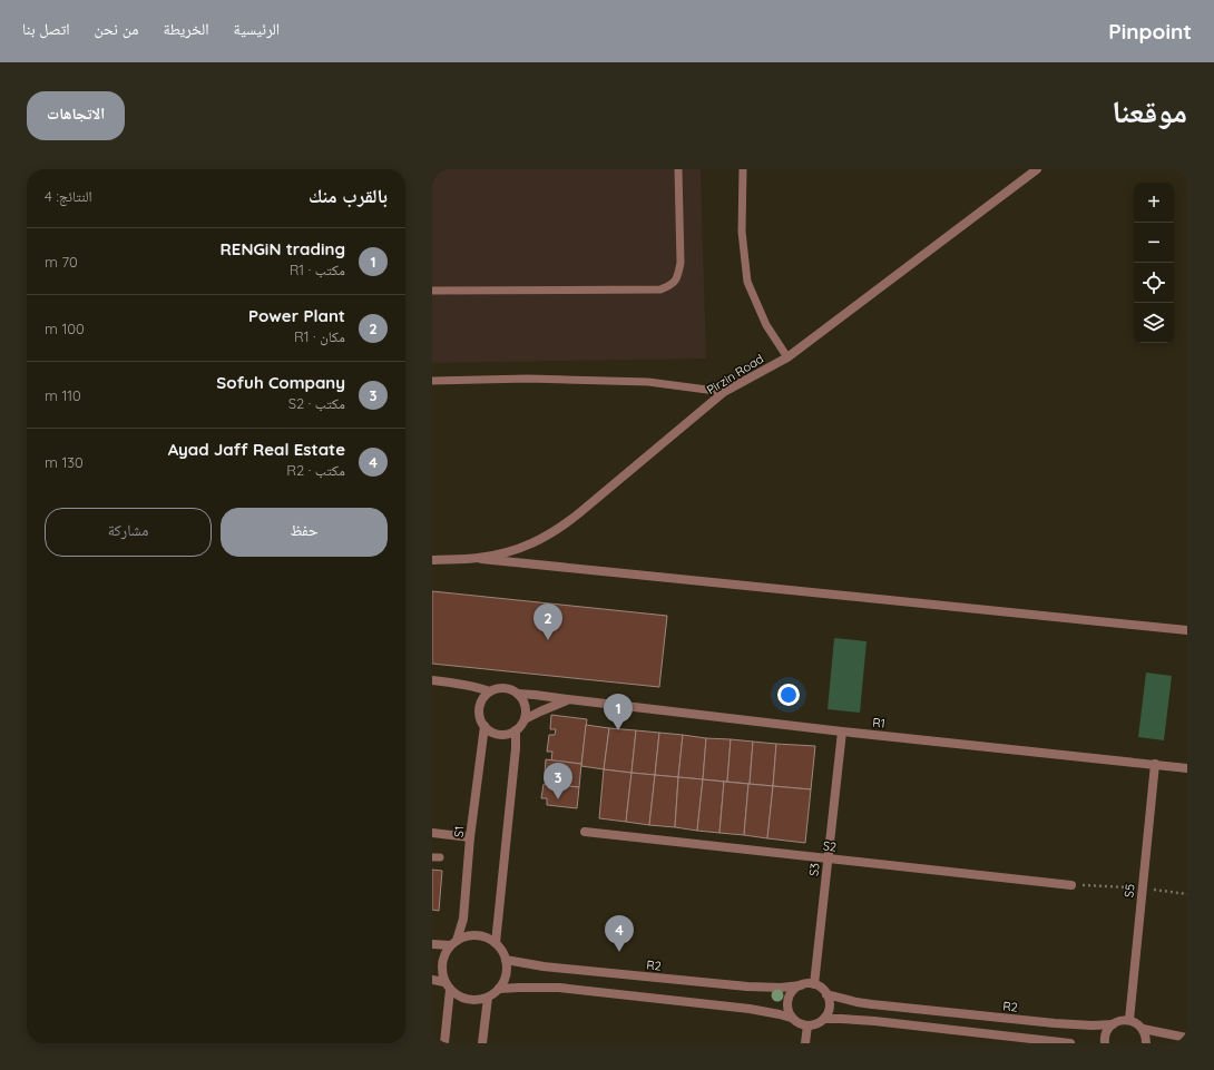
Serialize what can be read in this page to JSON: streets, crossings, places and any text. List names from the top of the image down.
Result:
{
  "streets": {
    "street": [
      "Pirzin Road",
      "R1",
      "S1",
      "S2",
      "S3",
      "S5",
      "R2"
    ]
  },
  "crossings": [
    ["R1", "S1"],
    ["R1", "S3"],
    ["R1", "S5"],
    ["S1", "R2"],
    ["S2", "S3"],
    ["S3", "R2"],
    ["S5", "R2"]
  ],
  "page": {
    "header": "Pinpoint",
    "nav": [
      "الرئيسية",
      "الخريطة",
      "من نحن",
      "اتصل بنا"
    ],
    "title": "موقعنا",
    "buttons": [
      "الاتجاهات",
      ["حفظ", "مشاركة"]
    ],
    "heading": ["بالقرب منك", "النتائج: 4"],
    "map_buttons": ["+", "−"],
    "list": [
      {
        "mark": "1",
        "name": "RENGiN trading",
        "note": "مكتب · R1",
        "value": "70 m"
      },
      {
        "mark": "2",
        "name": "Power Plant",
        "note": "مكان · R1",
        "value": "100 m"
      },
      {
        "mark": "3",
        "name": "Sofuh Company",
        "note": "مكتب · S2",
        "value": "110 m"
      },
      {
        "mark": "4",
        "name": "Ayad Jaff Real Estate",
        "note": "مكتب · R2",
        "value": "130 m"
      }
    ],
    "pins": [
      "2",
      "1",
      "3",
      "4"
    ]
  }
}
